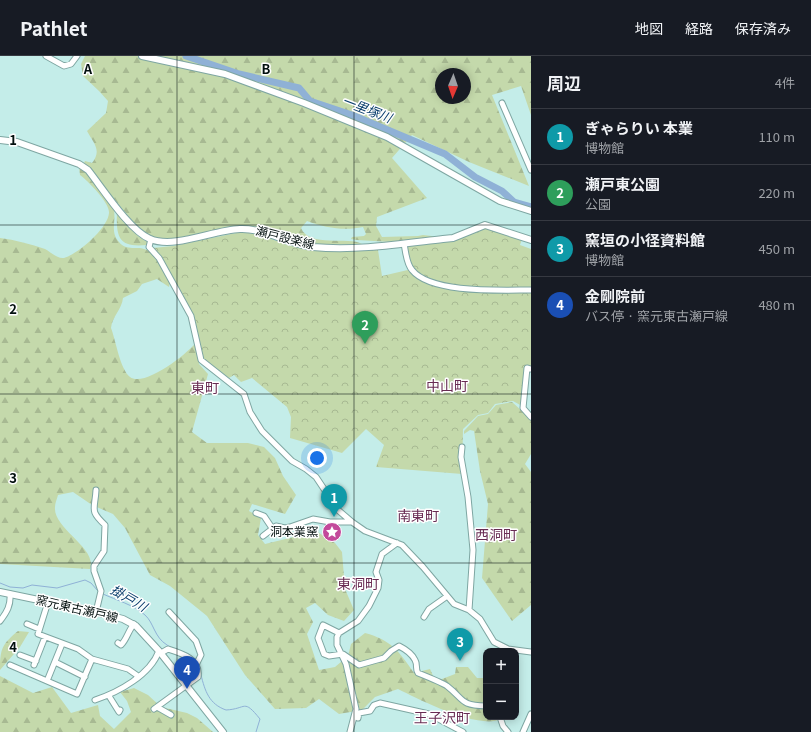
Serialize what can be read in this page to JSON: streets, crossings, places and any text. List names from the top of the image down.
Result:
{
  "streets": {
    "main road": ["瀬戸設楽線", "窯元東古瀬戸線"]
  },
  "districts": [
    "中山町",
    "東町",
    "南東町",
    "西洞町",
    "東洞町",
    "王子沢町"
  ],
  "water": ["一里塚川", "掛戸川"],
  "places": {
    "place": ["洞本業窯"]
  },
  "north": "bottom",
  "page": {
    "header": "Pathlet",
    "nav": ["地図", "経路", "保存済み"],
    "heading": ["周辺", "4件"],
    "list": [
      {
        "mark": "1",
        "name": "ぎゃらりい 本業",
        "note": "博物館",
        "value": "110 m"
      },
      {
        "mark": "2",
        "name": "瀬戸東公園",
        "note": "公園",
        "value": "220 m"
      },
      {
        "mark": "3",
        "name": "窯垣の小径資料館",
        "note": "博物館",
        "value": "450 m"
      },
      {
        "mark": "4",
        "name": "金剛院前",
        "note": "バス停 · 窯元東古瀬戸線",
        "value": "480 m"
      }
    ],
    "pins": [
      "2",
      "1",
      "3",
      "4"
    ],
    "map_buttons": ["+", "−"]
  },
  "grid": {
    "columns": ["A", "B"],
    "rows": [
      "1",
      "2",
      "3",
      "4"
    ]
  }
}
